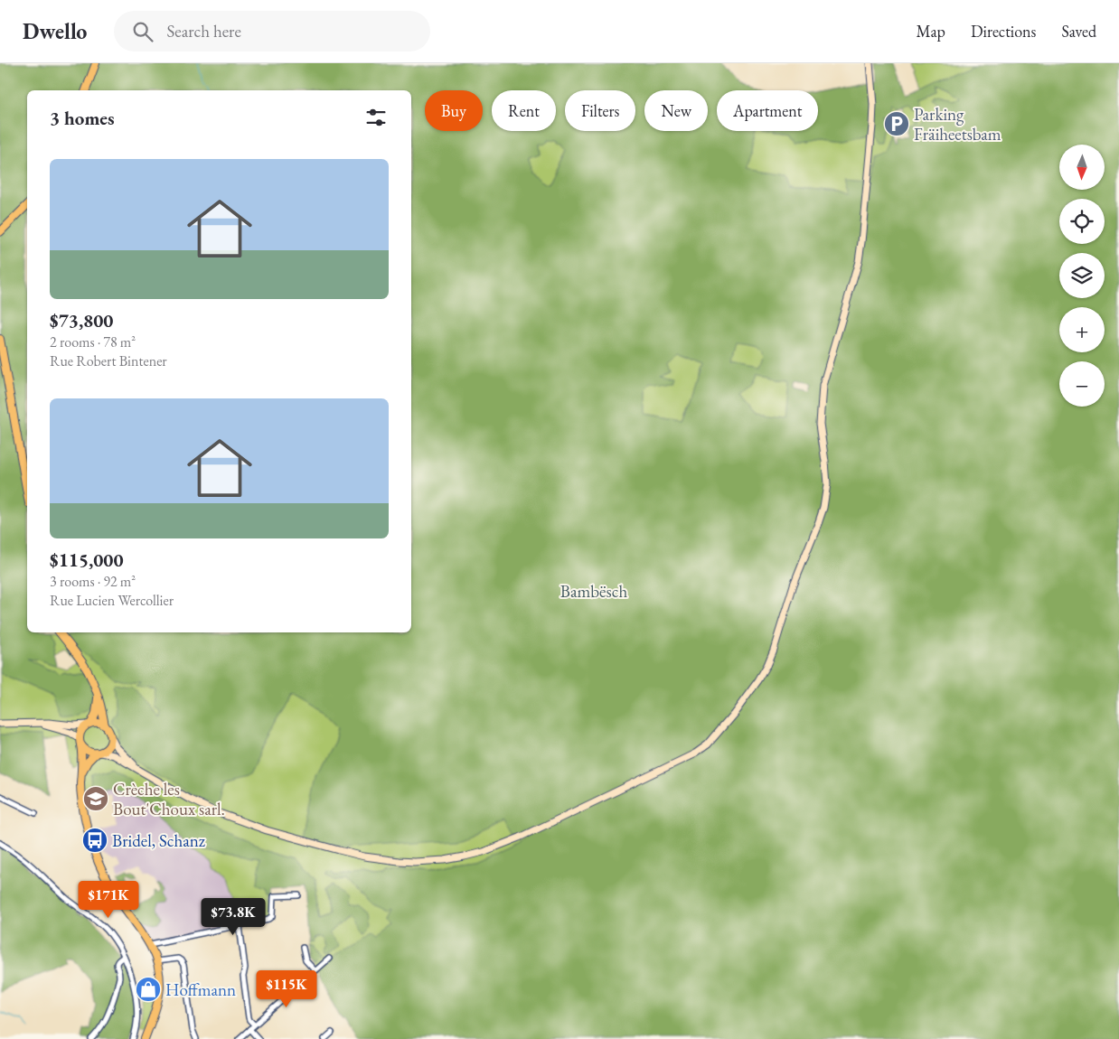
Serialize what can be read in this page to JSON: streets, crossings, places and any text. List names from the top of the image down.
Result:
{
  "parks": ["Bambësch"],
  "places": {
    "parking": ["Parking Fräiheetsbam"],
    "school or university": ["Crèche les Bout'Choux sarl."],
    "bus stop": ["Bridel, Schanz"],
    "shop": ["Hoffmann"]
  },
  "north": "bottom",
  "page": {
    "header": "Dwello",
    "search": "Search here",
    "nav": ["Map", "Directions", "Saved"],
    "chip": [
      "Buy",
      "Rent",
      "Filters",
      "New",
      "Apartment"
    ],
    "heading": "3 homes",
    "map_buttons": ["+", "−"],
    "list": [
      {
        "name": "$73,800",
        "note": "2 rooms · 78 m² · Rue Robert Bintener"
      },
      {
        "name": "$115,000",
        "note": "3 rooms · 92 m² · Rue Lucien Wercollier"
      }
    ],
    "price": ["$171K", "$73.8K", "$115K"]
  }
}
